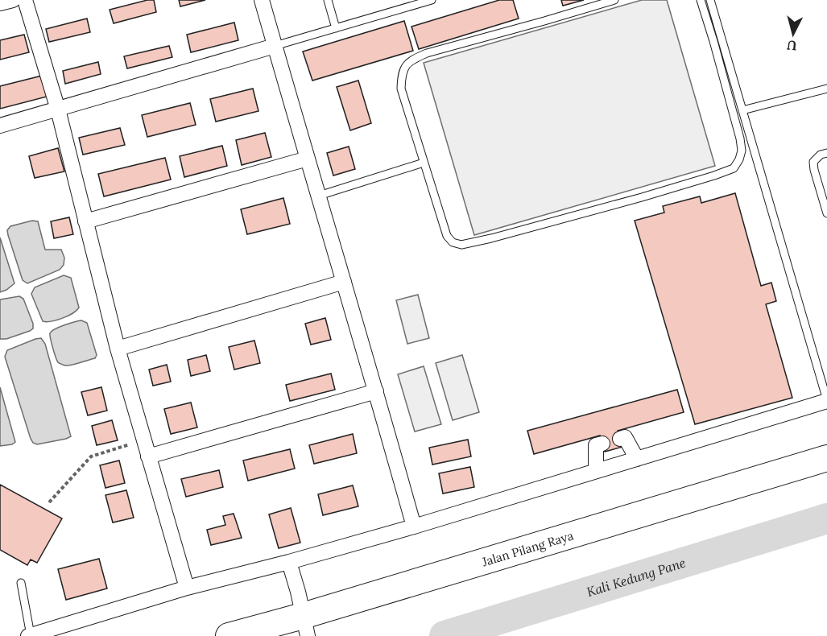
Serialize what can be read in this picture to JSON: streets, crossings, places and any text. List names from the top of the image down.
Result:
{
  "streets": {
    "highway": ["Jalan Pilang Raya"]
  },
  "water": ["Kali Kedung Pane"],
  "north": "bottom"
}
